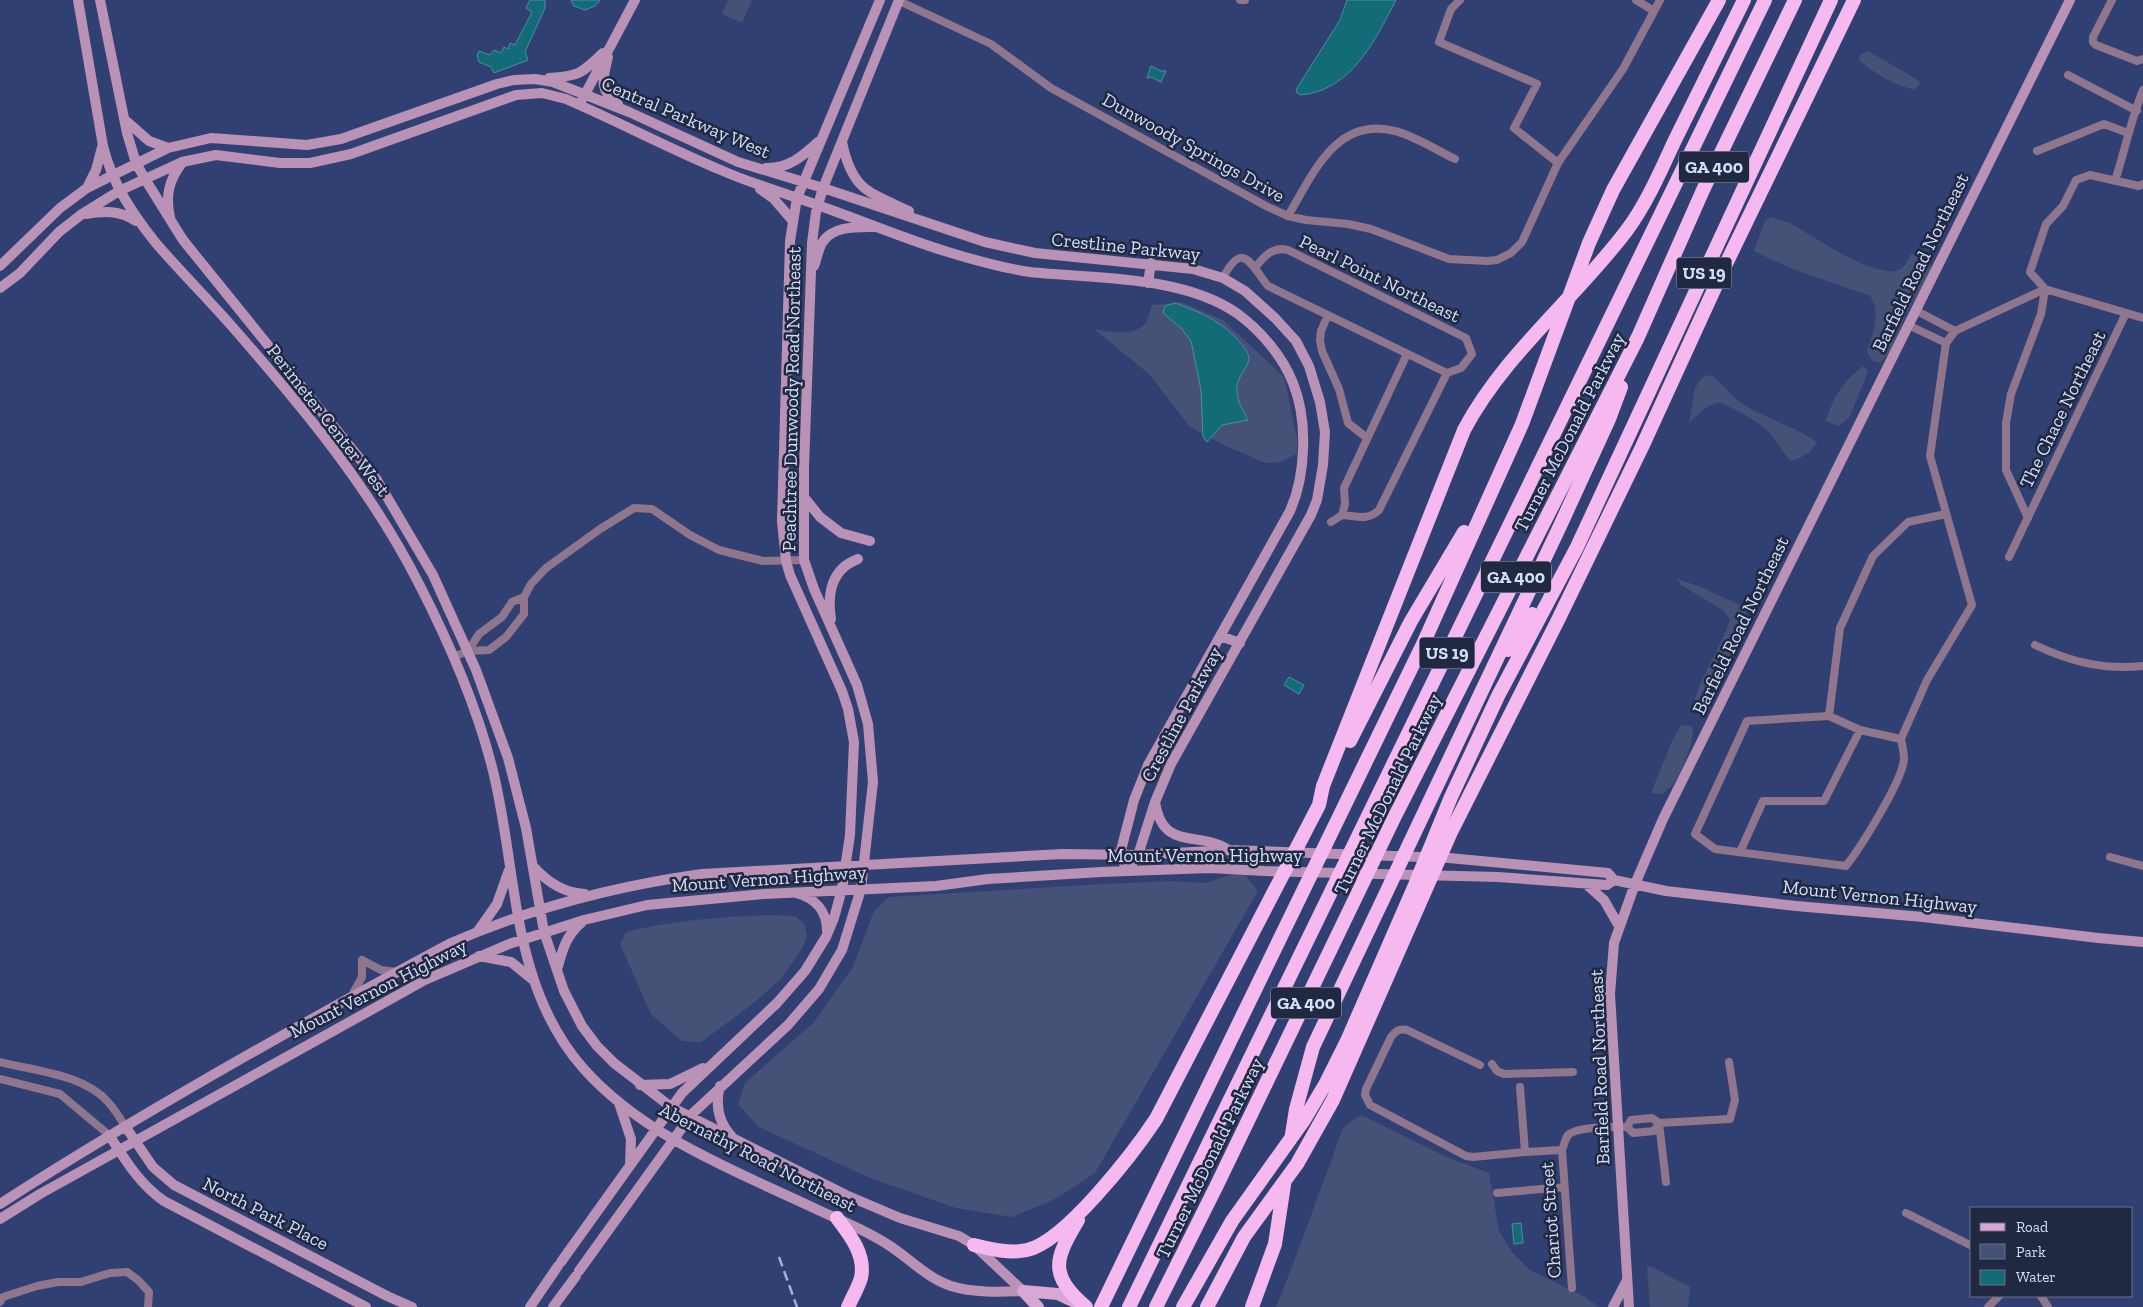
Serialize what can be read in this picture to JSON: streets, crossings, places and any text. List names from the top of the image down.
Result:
{
  "streets": {
    "highway": ["GA 400", "US 19", "Turner McDonald Parkway"],
    "main road": [
      "Central Parkway West",
      "Crestline Parkway",
      "Barfield Road Northeast",
      "Peachtree Dunwoody Road Northeast",
      "Perimeter Center West",
      "Mount Vernon Highway",
      "Abernathy Road Northeast",
      "North Park Place"
    ],
    "street": [
      "Dunwoody Springs Drive",
      "Pearl Point Northeast",
      "The Chace Northeast",
      "Chariot Street"
    ]
  },
  "crossings": [
    ["Central Parkway West", "Crestline Parkway"],
    ["Central Parkway West", "Peachtree Dunwoody Road Northeast"],
    ["Central Parkway West", "Perimeter Center West"],
    ["Dunwoody Springs Drive", "Peachtree Dunwoody Road Northeast"],
    ["Crestline Parkway", "Peachtree Dunwoody Road Northeast"],
    ["Crestline Parkway", "Mount Vernon Highway"],
    ["Barfield Road Northeast", "Mount Vernon Highway"],
    ["Peachtree Dunwoody Road Northeast", "Mount Vernon Highway"],
    ["Peachtree Dunwoody Road Northeast", "Abernathy Road Northeast"],
    ["Perimeter Center West", "Mount Vernon Highway"],
    ["Perimeter Center West", "Abernathy Road Northeast"],
    ["Mount Vernon Highway", "Abernathy Road Northeast"],
    ["Mount Vernon Highway", "North Park Place"]
  ],
  "legend": ["Road", "Park", "Water"]
}
